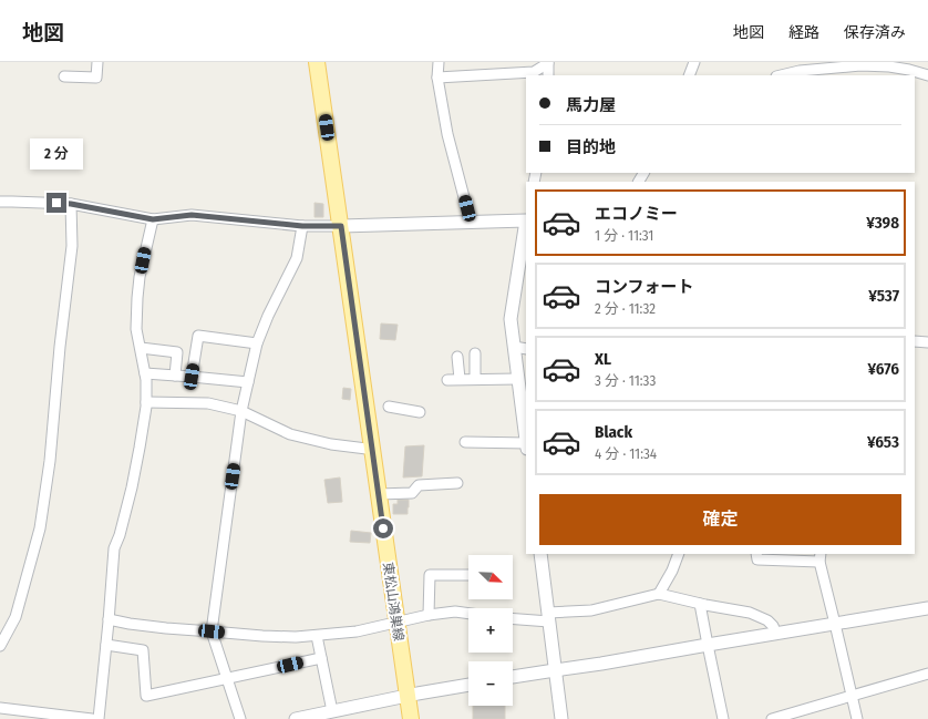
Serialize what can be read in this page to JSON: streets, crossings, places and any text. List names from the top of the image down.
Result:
{
  "streets": {
    "main road": ["東松山鴻巣線"]
  },
  "north": "bottom right",
  "page": {
    "header": "地図",
    "nav": ["地図", "経路", "保存済み"],
    "banner": ["馬力屋", "目的地"],
    "bubble": "2 分",
    "list": [
      {
        "name": "エコノミー",
        "note": "1 分 · 11:31",
        "value": "¥398"
      },
      {
        "name": "コンフォート",
        "note": "2 分 · 11:32",
        "value": "¥537"
      },
      {
        "name": "XL",
        "note": "3 分 · 11:33",
        "value": "¥676"
      },
      {
        "name": "Black",
        "note": "4 分 · 11:34",
        "value": "¥653"
      }
    ],
    "buttons": "確定",
    "map_buttons": ["+", "−"]
  }
}
